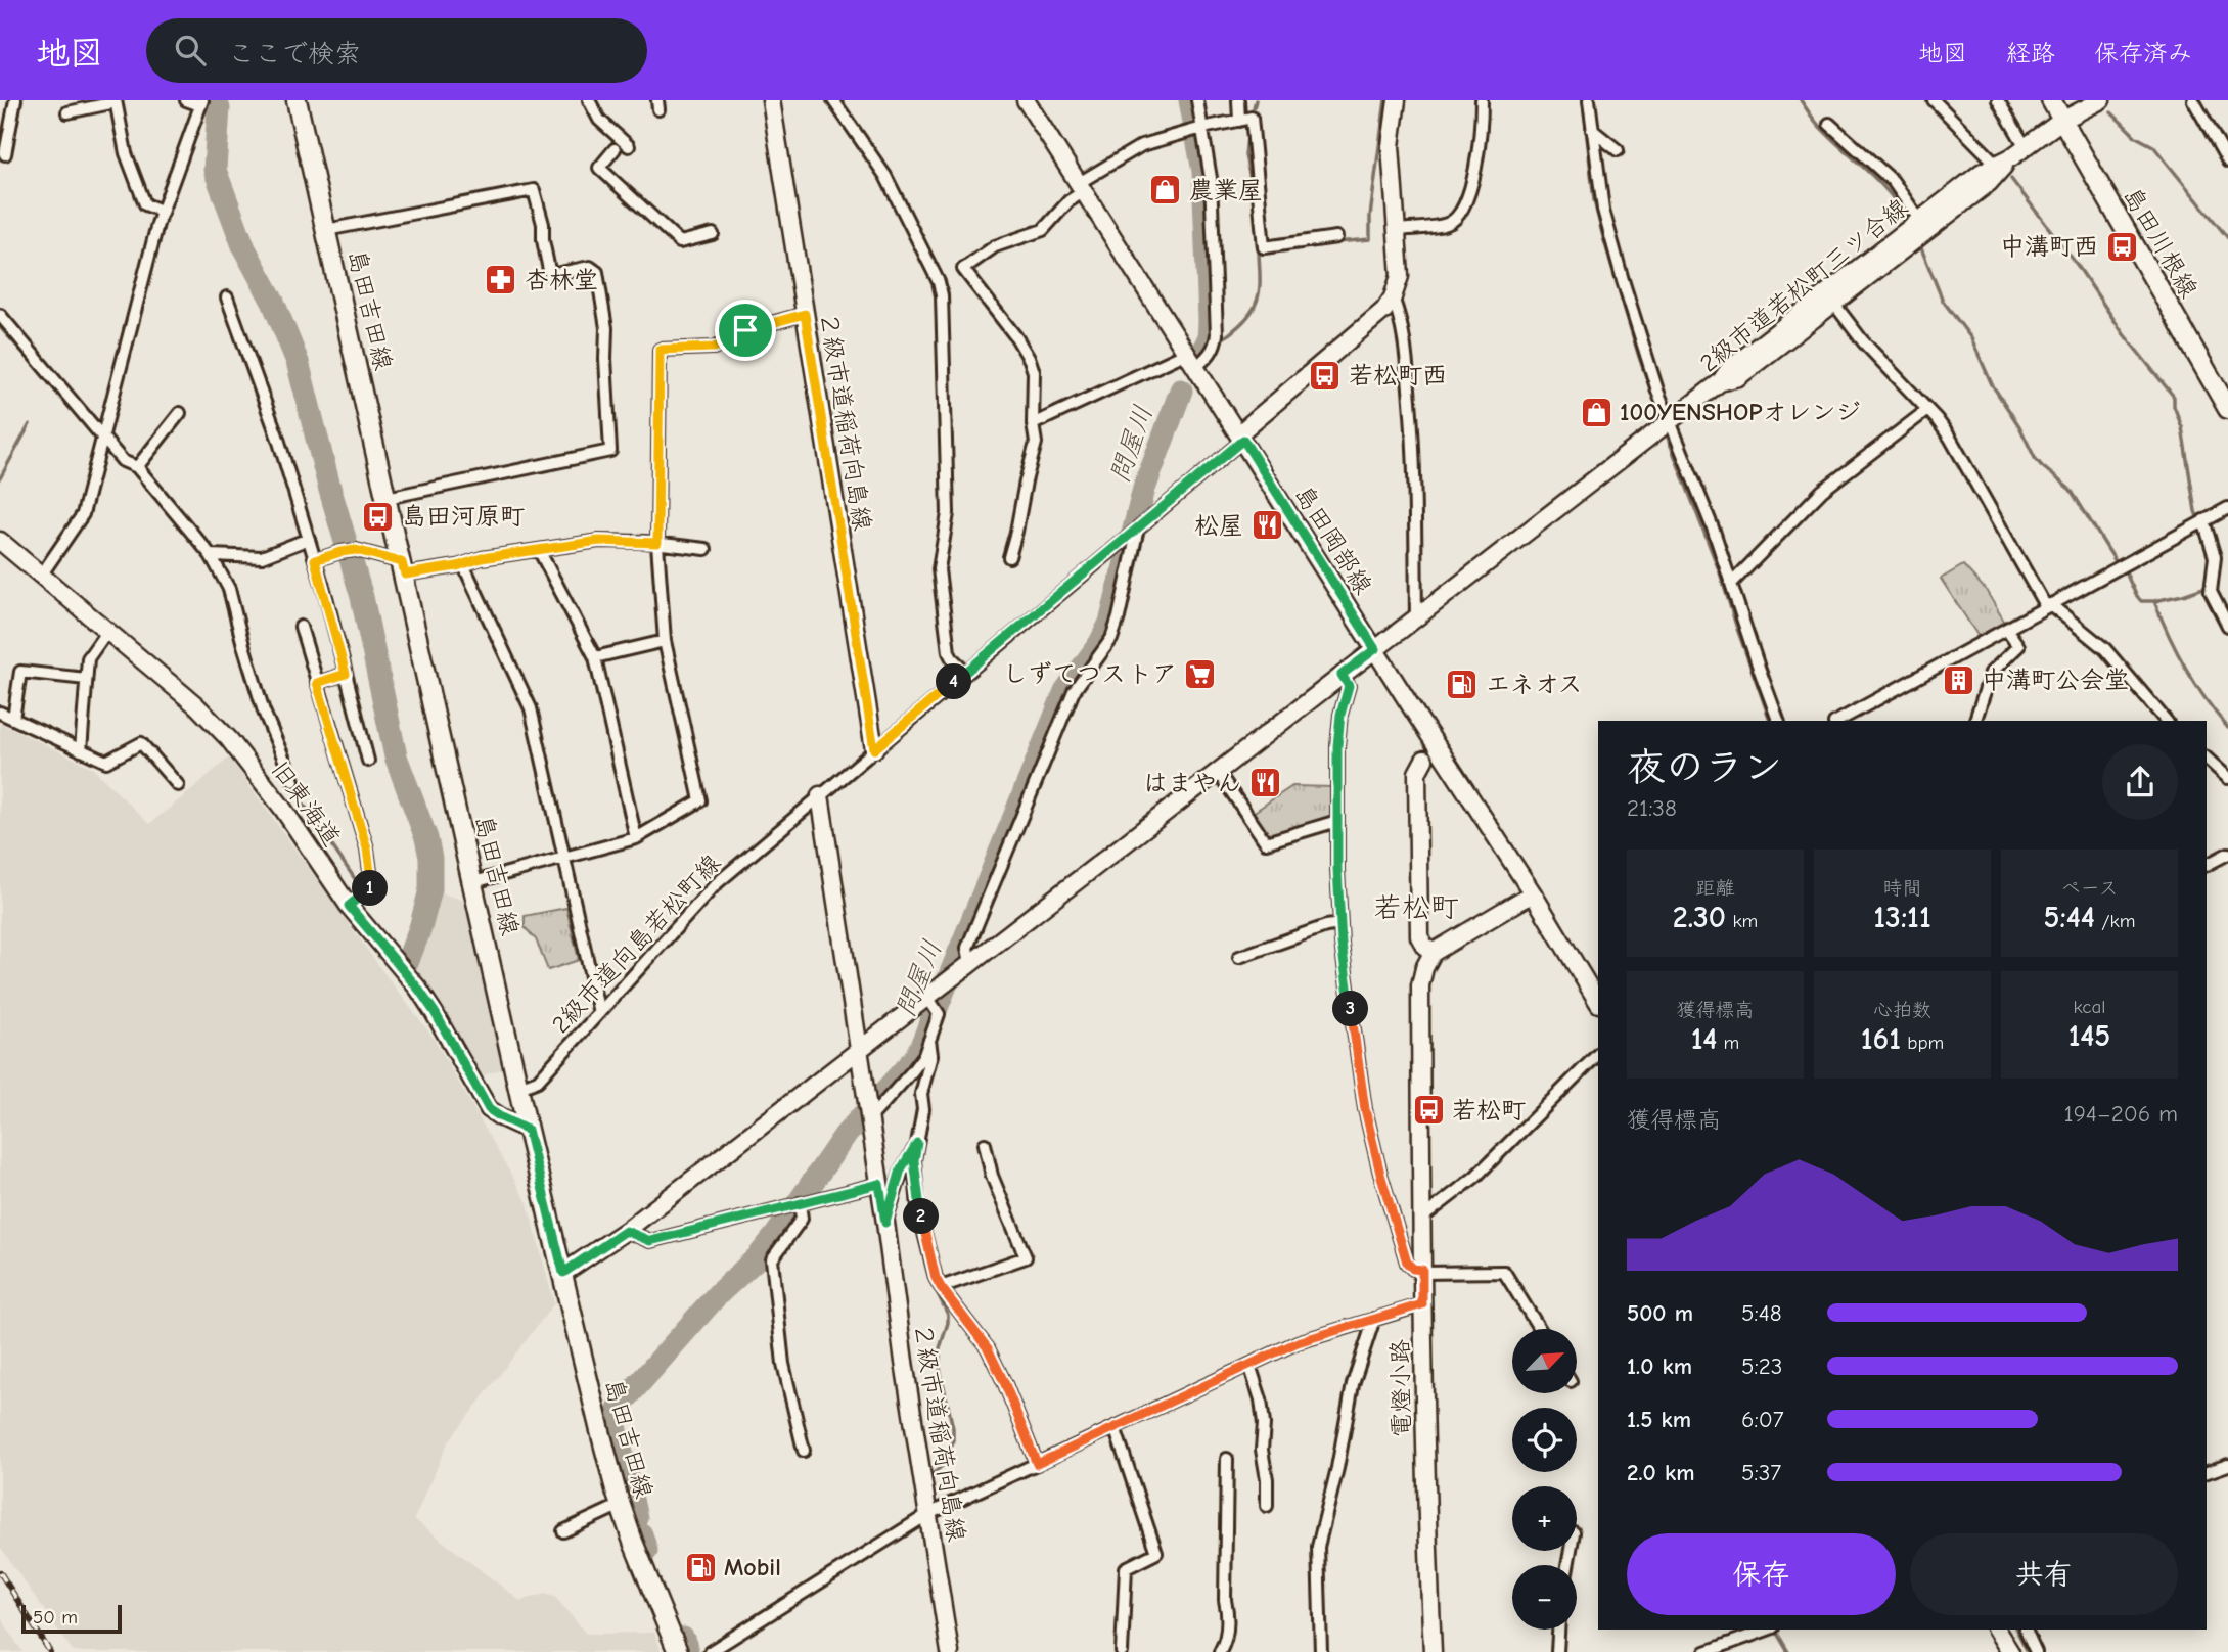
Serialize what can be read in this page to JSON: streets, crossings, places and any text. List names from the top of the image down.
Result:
{
  "streets": {
    "main road": ["島田川根線", "島田吉田線"],
    "street": [
      "2級市道若松町三ツ合線",
      "２級市道稲荷向島線",
      "島田岡部線",
      "旧東海道",
      "2級市道向島若松町線",
      "電燈小路"
    ]
  },
  "crossings": [
    ["島田川根線", "2級市道若松町三ツ合線"],
    ["2級市道若松町三ツ合線", "島田吉田線"],
    ["2級市道若松町三ツ合線", "２級市道稲荷向島線"],
    ["2級市道若松町三ツ合線", "島田岡部線"],
    ["島田吉田線", "旧東海道"],
    ["島田吉田線", "2級市道向島若松町線"],
    ["２級市道稲荷向島線", "2級市道向島若松町線"],
    ["島田岡部線", "2級市道向島若松町線"]
  ],
  "districts": ["若松町"],
  "water": ["問屋川"],
  "places": {
    "shop": ["農業屋", "100YENSHOPオレンジ"],
    "bus stop": [
      "中溝町西",
      "若松町西",
      "島田河原町",
      "若松町"
    ],
    "pharmacy": ["杏林堂"],
    "restaurant": ["松屋", "はまやん"],
    "supermarket": ["しずてつストア"],
    "building": ["中溝町公会堂"],
    "fuel station": ["エネオス", "Mobil"]
  },
  "scale_bar": "50 m",
  "north": "top right",
  "page": {
    "header": "地図",
    "search": "ここで検索",
    "nav": ["地図", "経路", "保存済み"],
    "pins": [
      "4",
      "1",
      "3",
      "2"
    ],
    "heading": ["夜のラン", "21:38"],
    "stats": [
      ["距離", "2.30 km"],
      ["時間", "13:11"],
      ["ペース", "5:44 /km"],
      ["獲得標高", "14 m"],
      ["心拍数", "161 bpm"],
      ["kcal", "145"]
    ],
    "chart": ["獲得標高", "194–206 m"],
    "list": [
      {
        "name": "500 m",
        "note": "5:48"
      },
      {
        "name": "1.0 km",
        "note": "5:23"
      },
      {
        "name": "1.5 km",
        "note": "6:07"
      },
      {
        "name": "2.0 km",
        "note": "5:37"
      }
    ],
    "map_buttons": ["+", "−"],
    "buttons": ["保存", "共有"],
    "scale": "50 m"
  }
}
